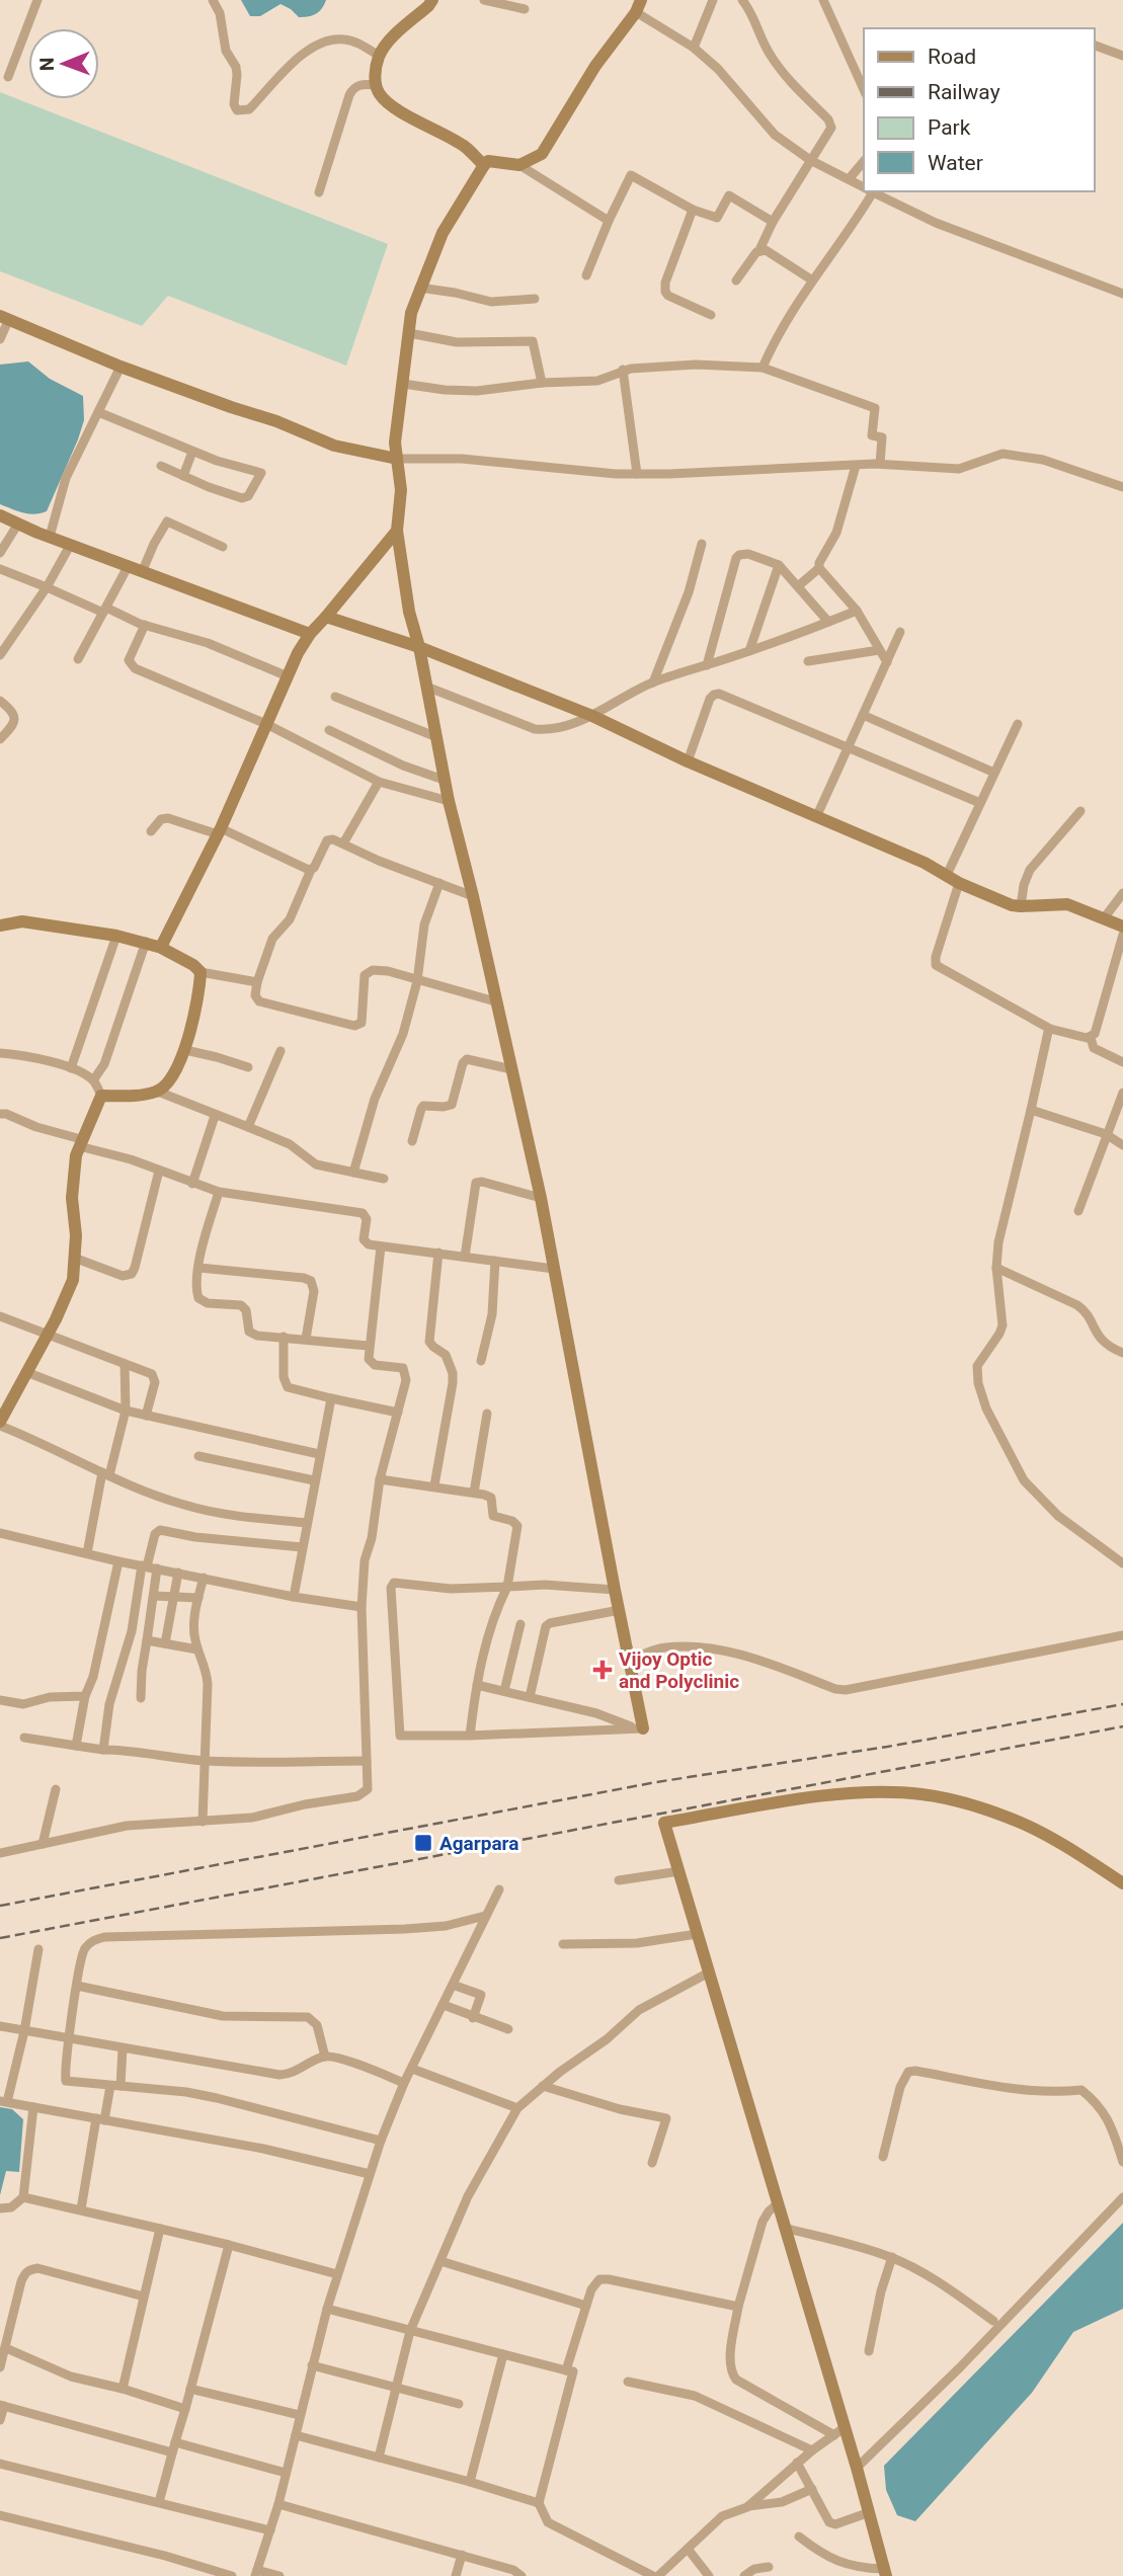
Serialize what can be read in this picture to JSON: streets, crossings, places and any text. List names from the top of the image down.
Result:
{
  "places": {
    "health": ["Vijoy Optic and Polyclinic"],
    "transit": ["Agarpara"]
  },
  "legend": [
    "Road",
    "Railway",
    "Park",
    "Water"
  ],
  "north": "left"
}
